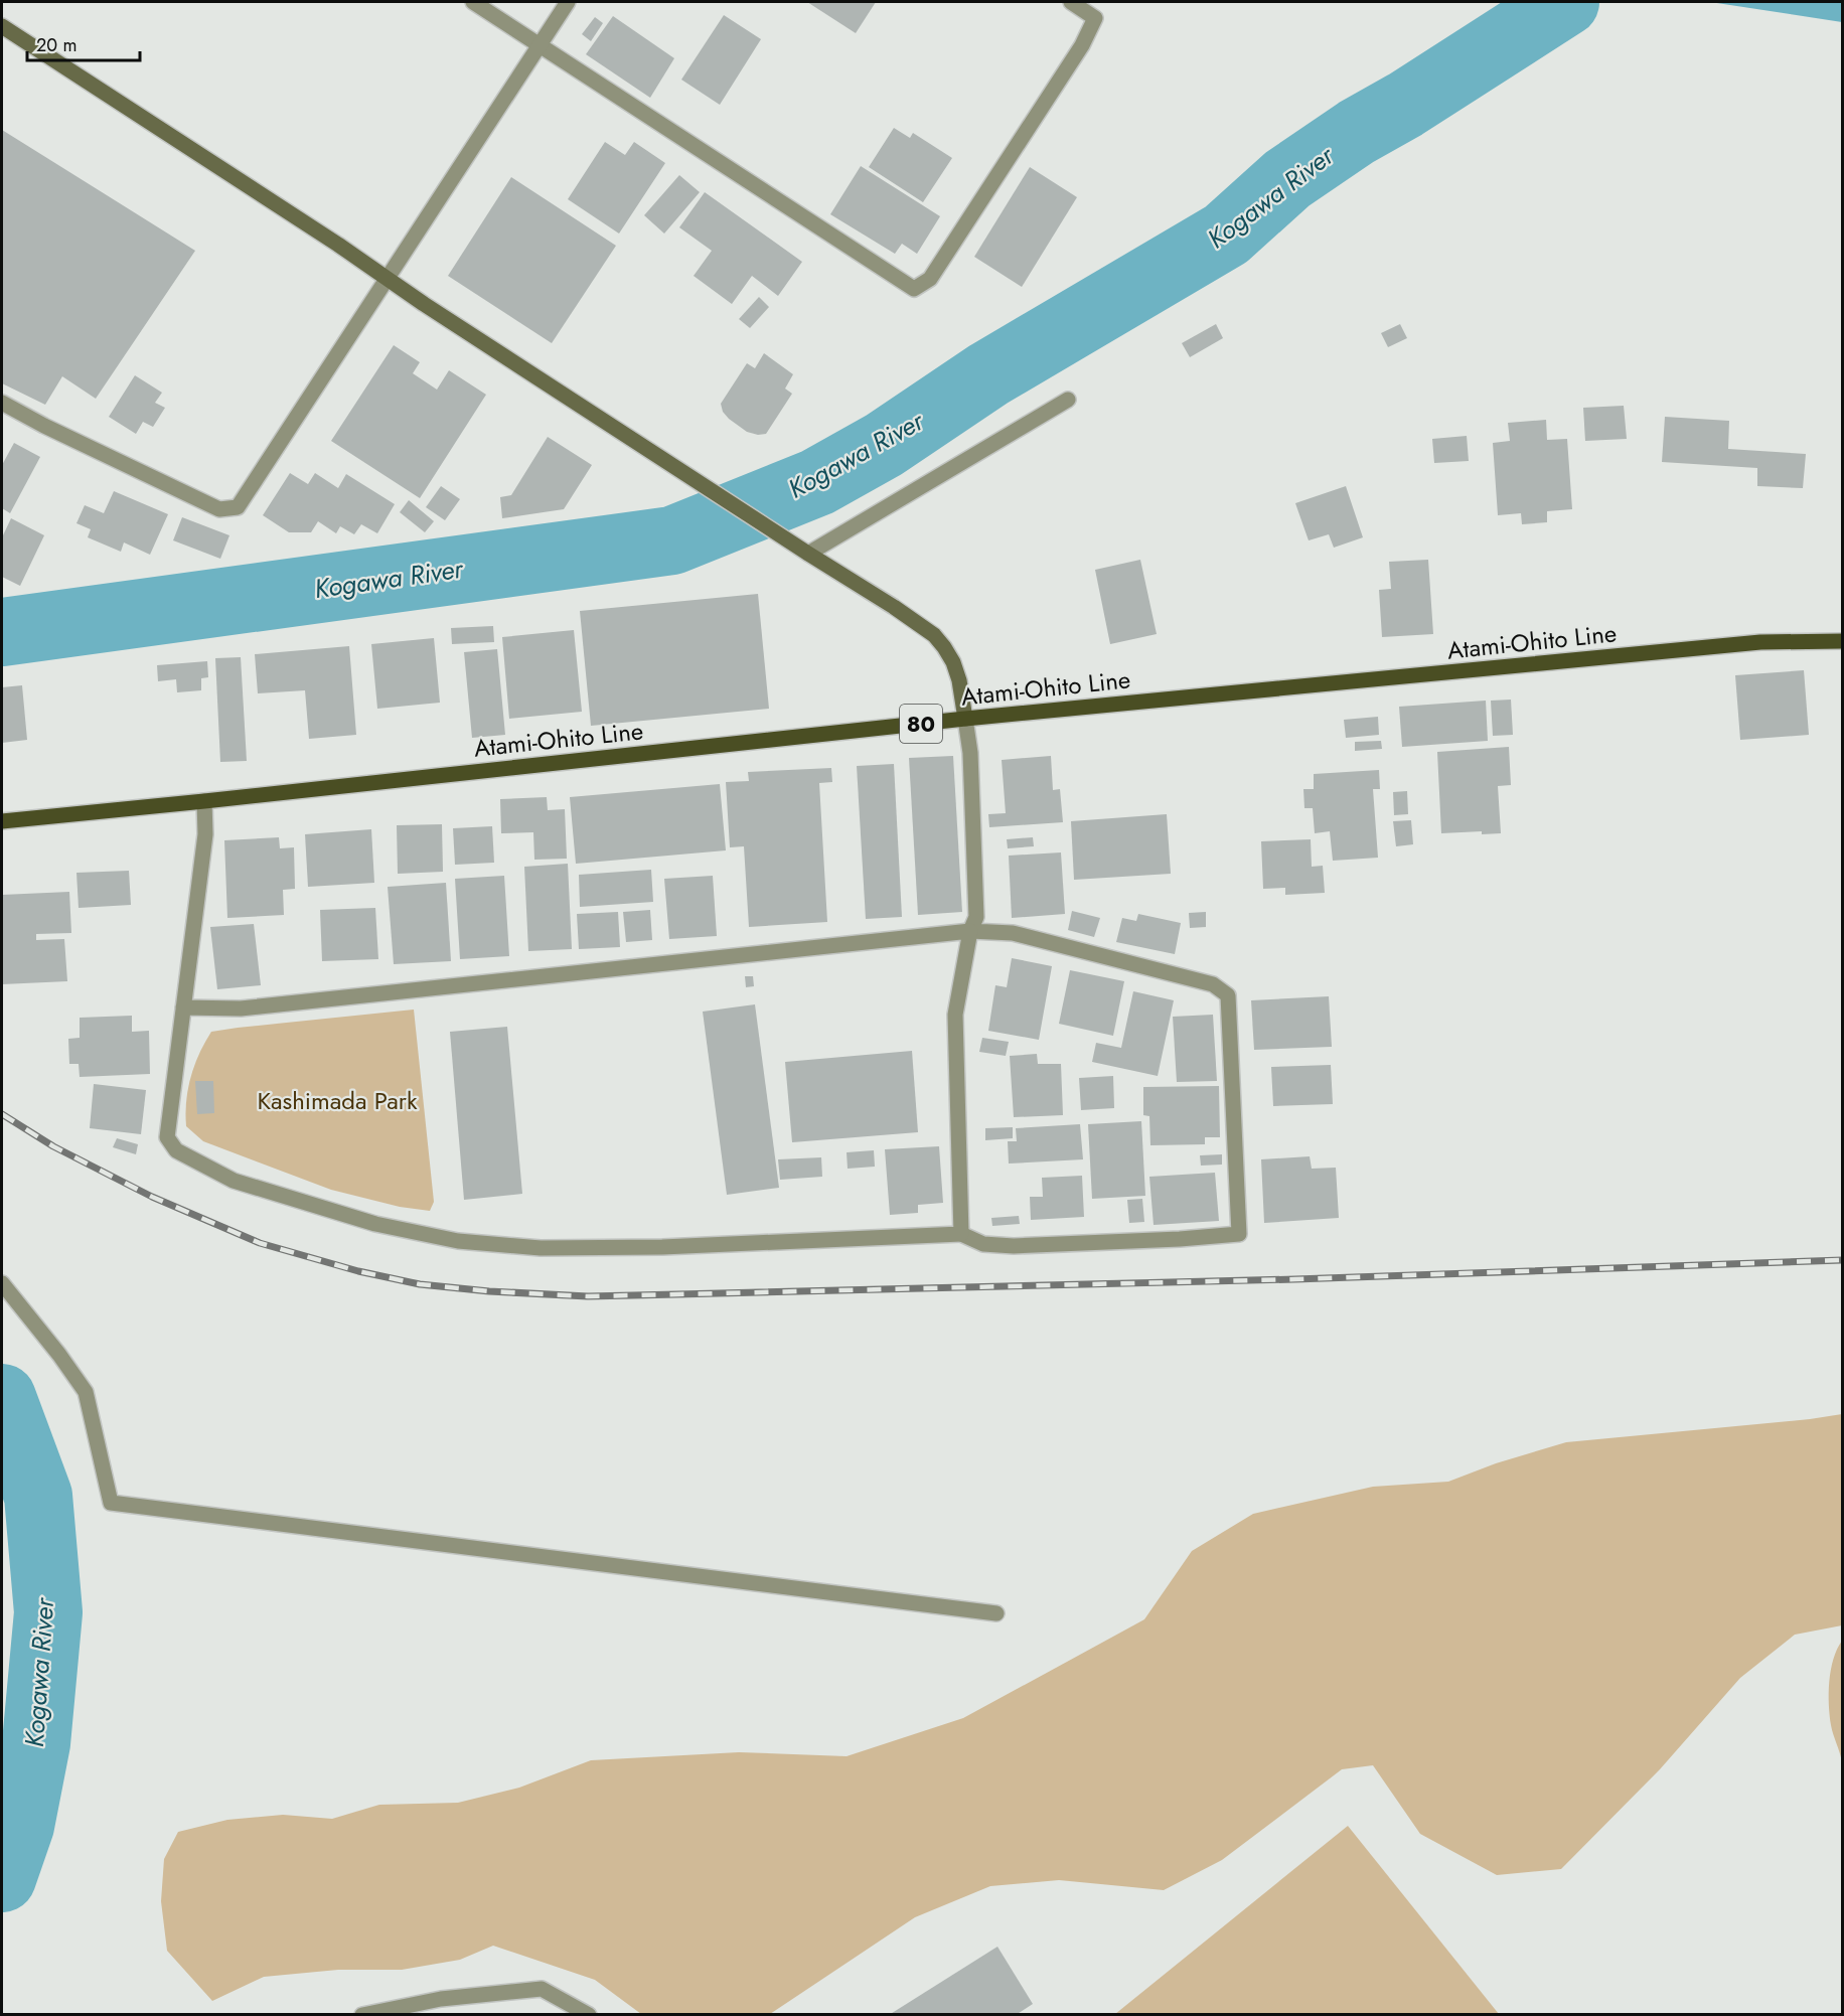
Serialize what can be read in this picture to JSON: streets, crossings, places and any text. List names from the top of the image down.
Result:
{
  "streets": {
    "main road": ["Atami-Ohito Line", "80"]
  },
  "water": ["Kogawa River"],
  "parks": ["Kashimada Park"],
  "scale_bar": "20 m"
}
